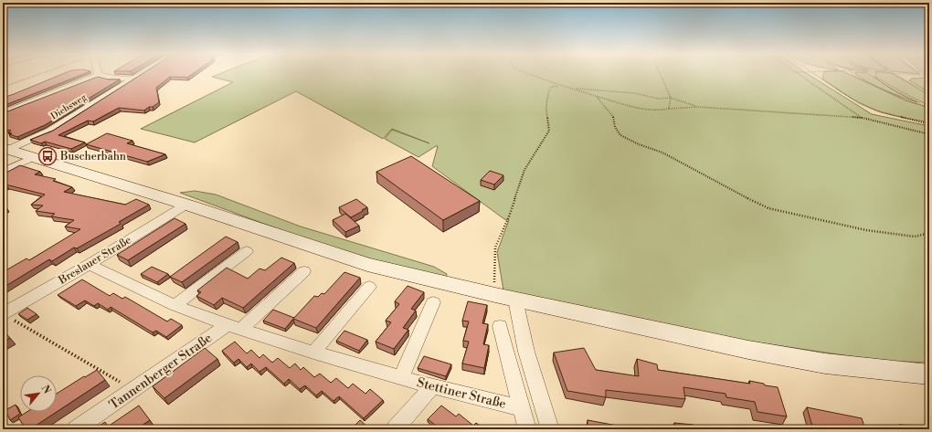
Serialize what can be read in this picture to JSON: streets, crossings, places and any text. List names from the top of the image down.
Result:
{
  "streets": {
    "street": [
      "Diebsweg",
      "Breslauer Straße",
      "Tannenberger Straße",
      "Stettiner Straße"
    ]
  },
  "crossings": [
    ["Breslauer Straße", "Stettiner Straße"],
    ["Tannenberger Straße", "Stettiner Straße"]
  ],
  "places": {
    "bus stop": ["Buscherbahn"]
  },
  "north": "top right"
}
